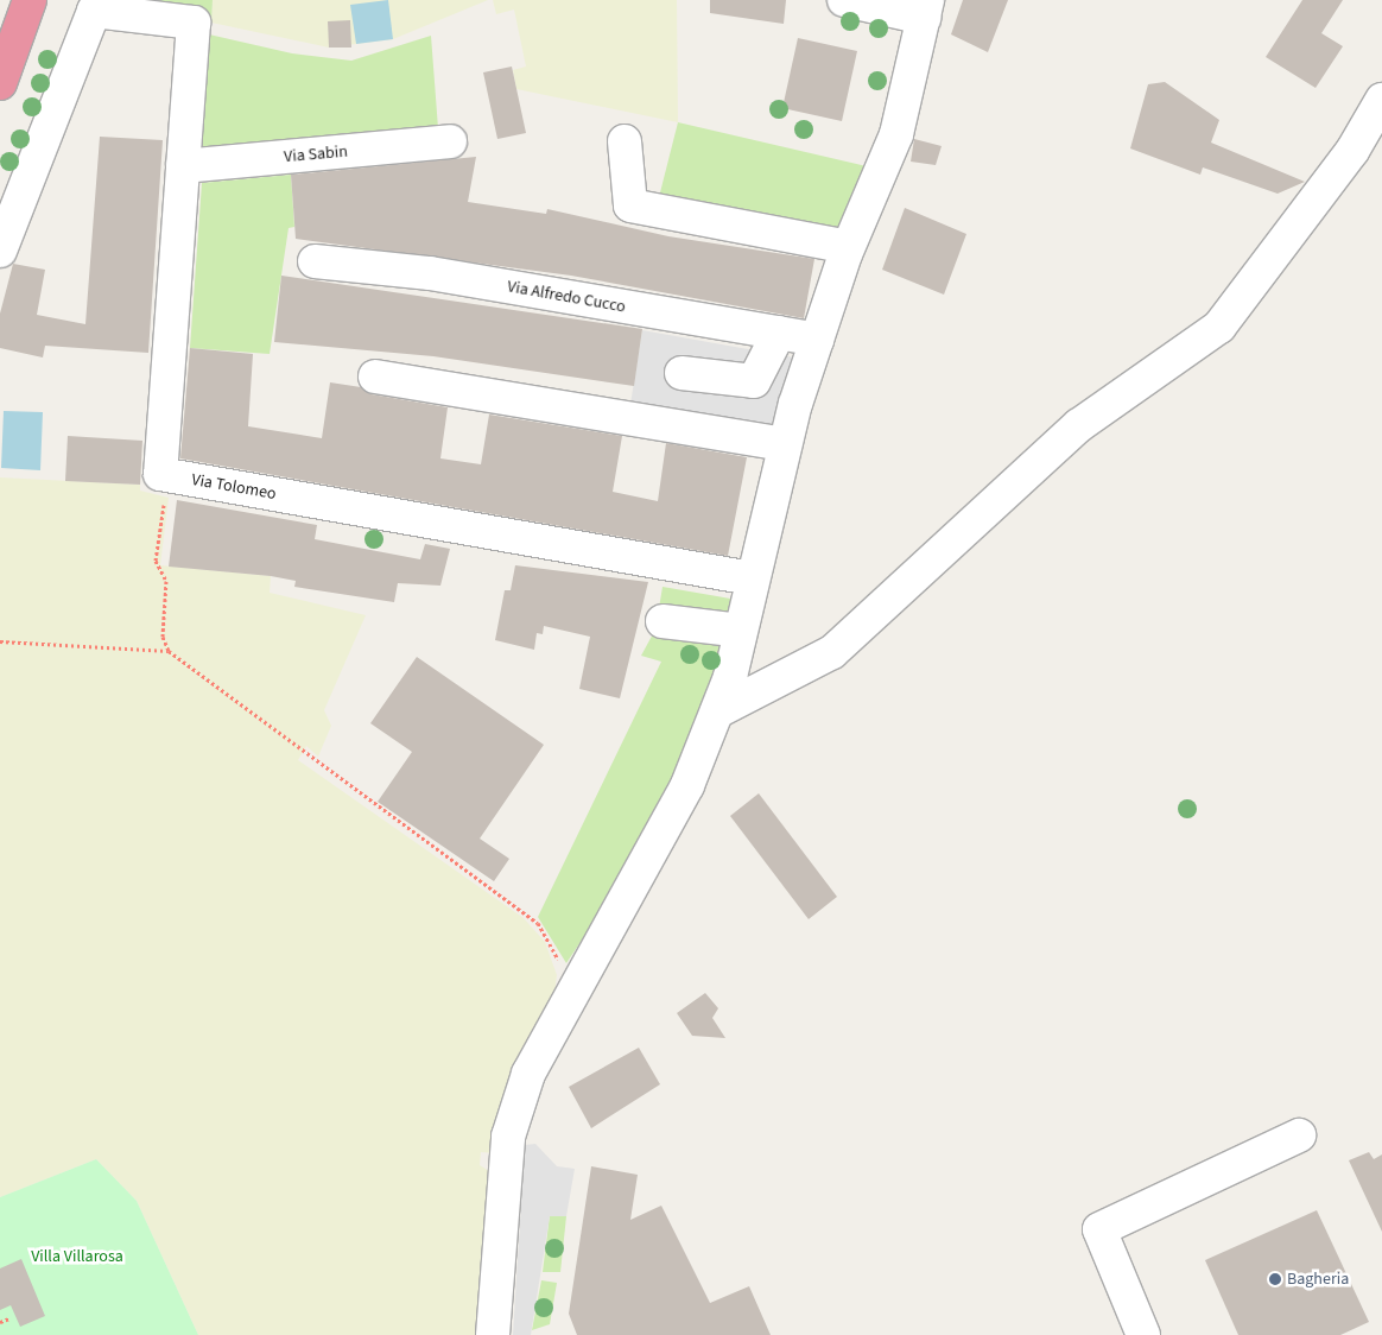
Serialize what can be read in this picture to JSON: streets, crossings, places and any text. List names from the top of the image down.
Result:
{
  "streets": {
    "street": ["Via Sabin", "Via Alfredo Cucco", "Via Tolomeo"]
  },
  "crossings": [
    ["Via Sabin", "Via Tolomeo"]
  ],
  "parks": ["Villa Villarosa"],
  "places": ["Bagheria"]
}
